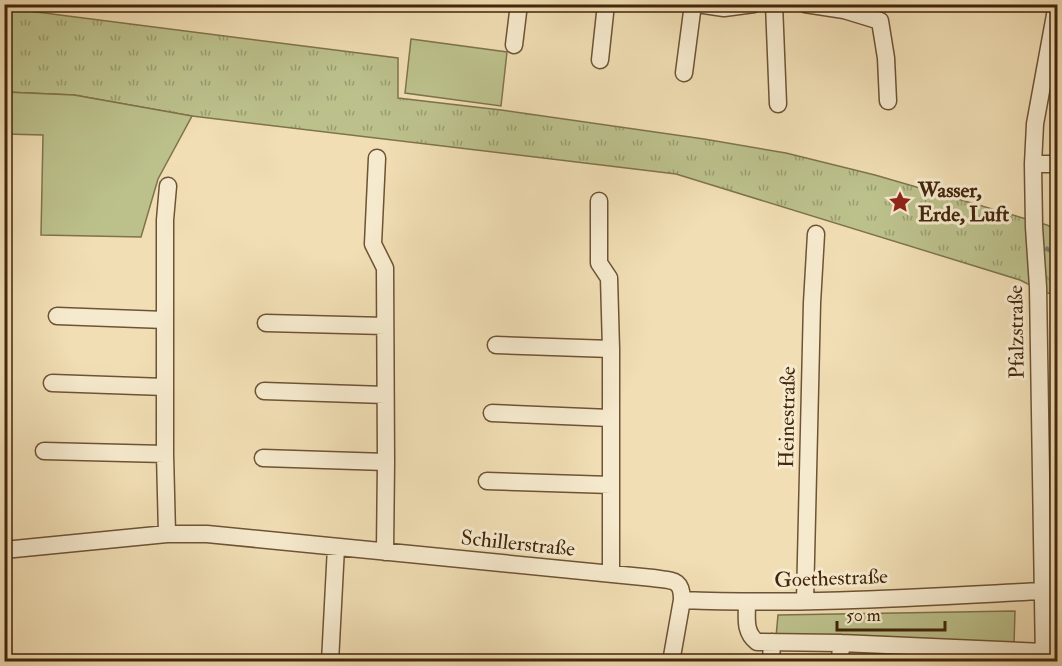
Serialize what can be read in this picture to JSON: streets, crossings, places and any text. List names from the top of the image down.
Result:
{
  "streets": {
    "street": [
      "Pfalzstraße",
      "Heinestraße",
      "Schillerstraße",
      "Goethestraße"
    ]
  },
  "crossings": [
    ["Pfalzstraße", "Goethestraße"],
    ["Heinestraße", "Goethestraße"],
    ["Schillerstraße", "Goethestraße"]
  ],
  "places": {
    "place": ["Wasser, Erde, Luft"]
  },
  "scale_bar": "50 m"
}
